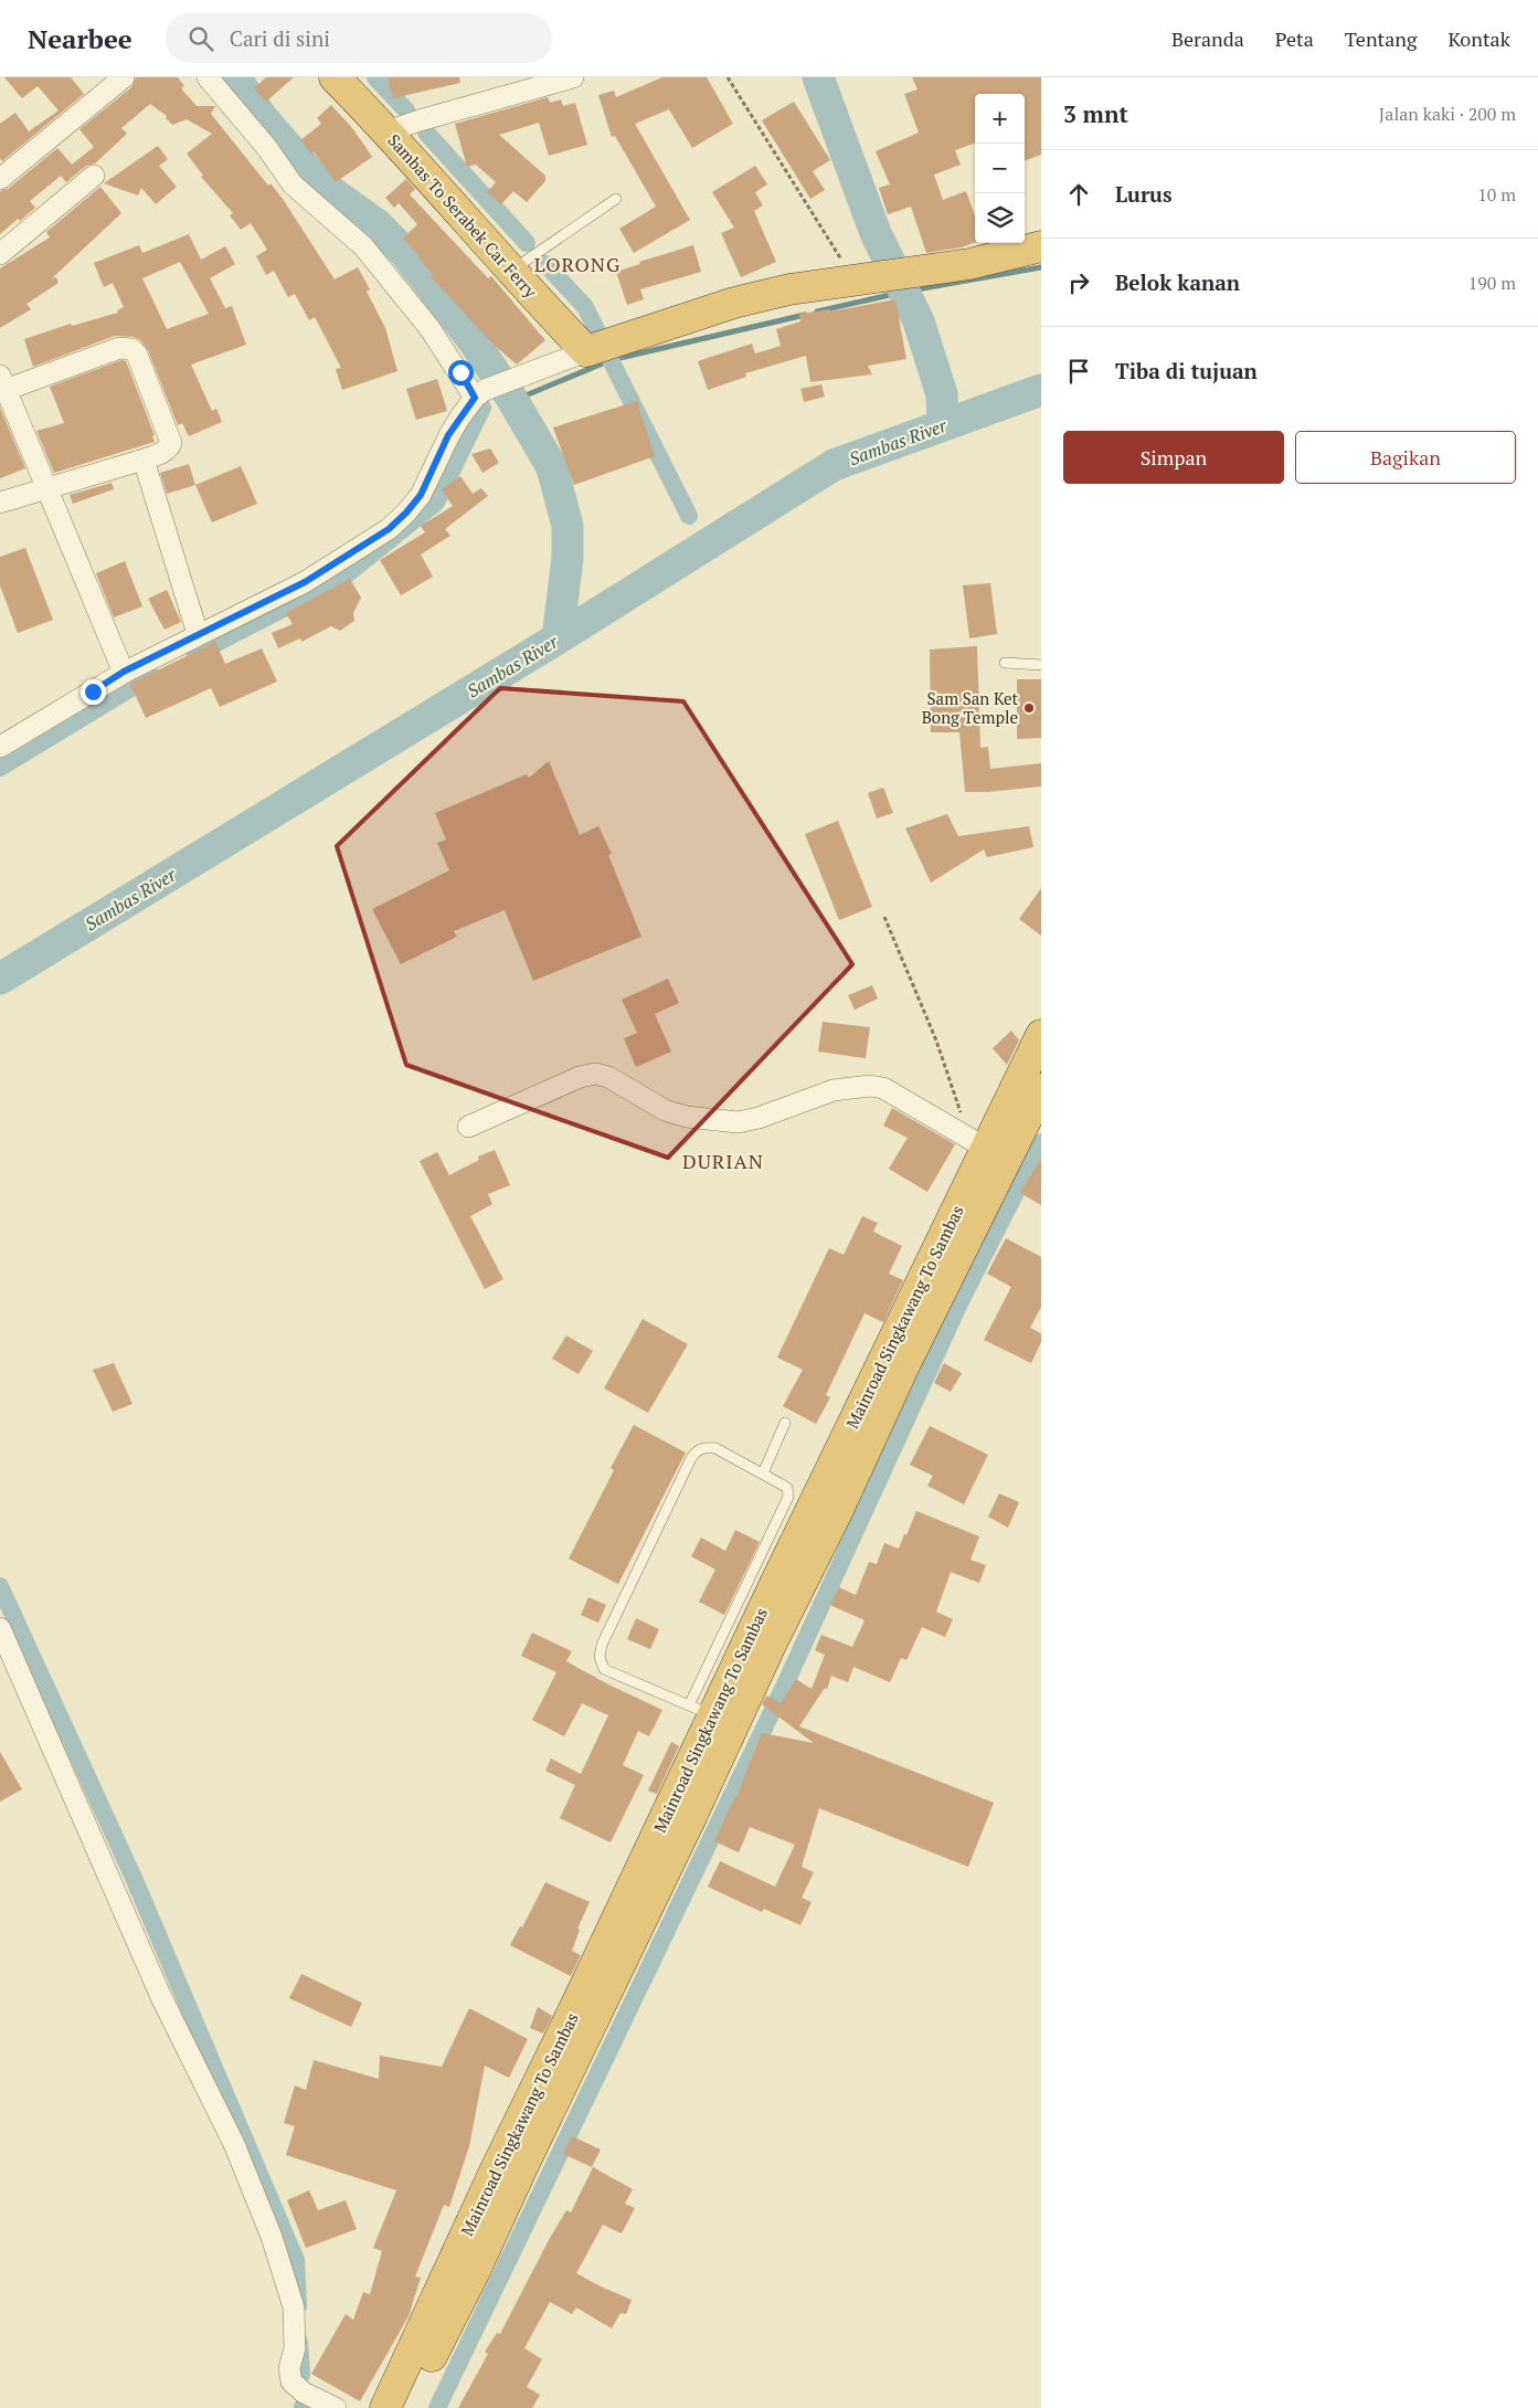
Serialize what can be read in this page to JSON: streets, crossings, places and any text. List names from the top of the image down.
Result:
{
  "streets": {
    "highway": ["Sambas To Serabek Car Ferry", "Mainroad Singkawang To Sambas"]
  },
  "districts": ["LORONG", "DURIAN"],
  "water": ["Sambas River"],
  "places": ["Sam San Ket Bong Temple"],
  "page": {
    "header": "Nearbee",
    "search": "Cari di sini",
    "nav": [
      "Beranda",
      "Peta",
      "Tentang",
      "Kontak"
    ],
    "heading": ["3 mnt", "Jalan kaki · 200 m"],
    "map_buttons": ["+", "−"],
    "list": [
      ["Lurus", "10 m"],
      ["Belok kanan", "190 m"],
      "Tiba di tujuan"
    ],
    "buttons": ["Simpan", "Bagikan"]
  }
}
